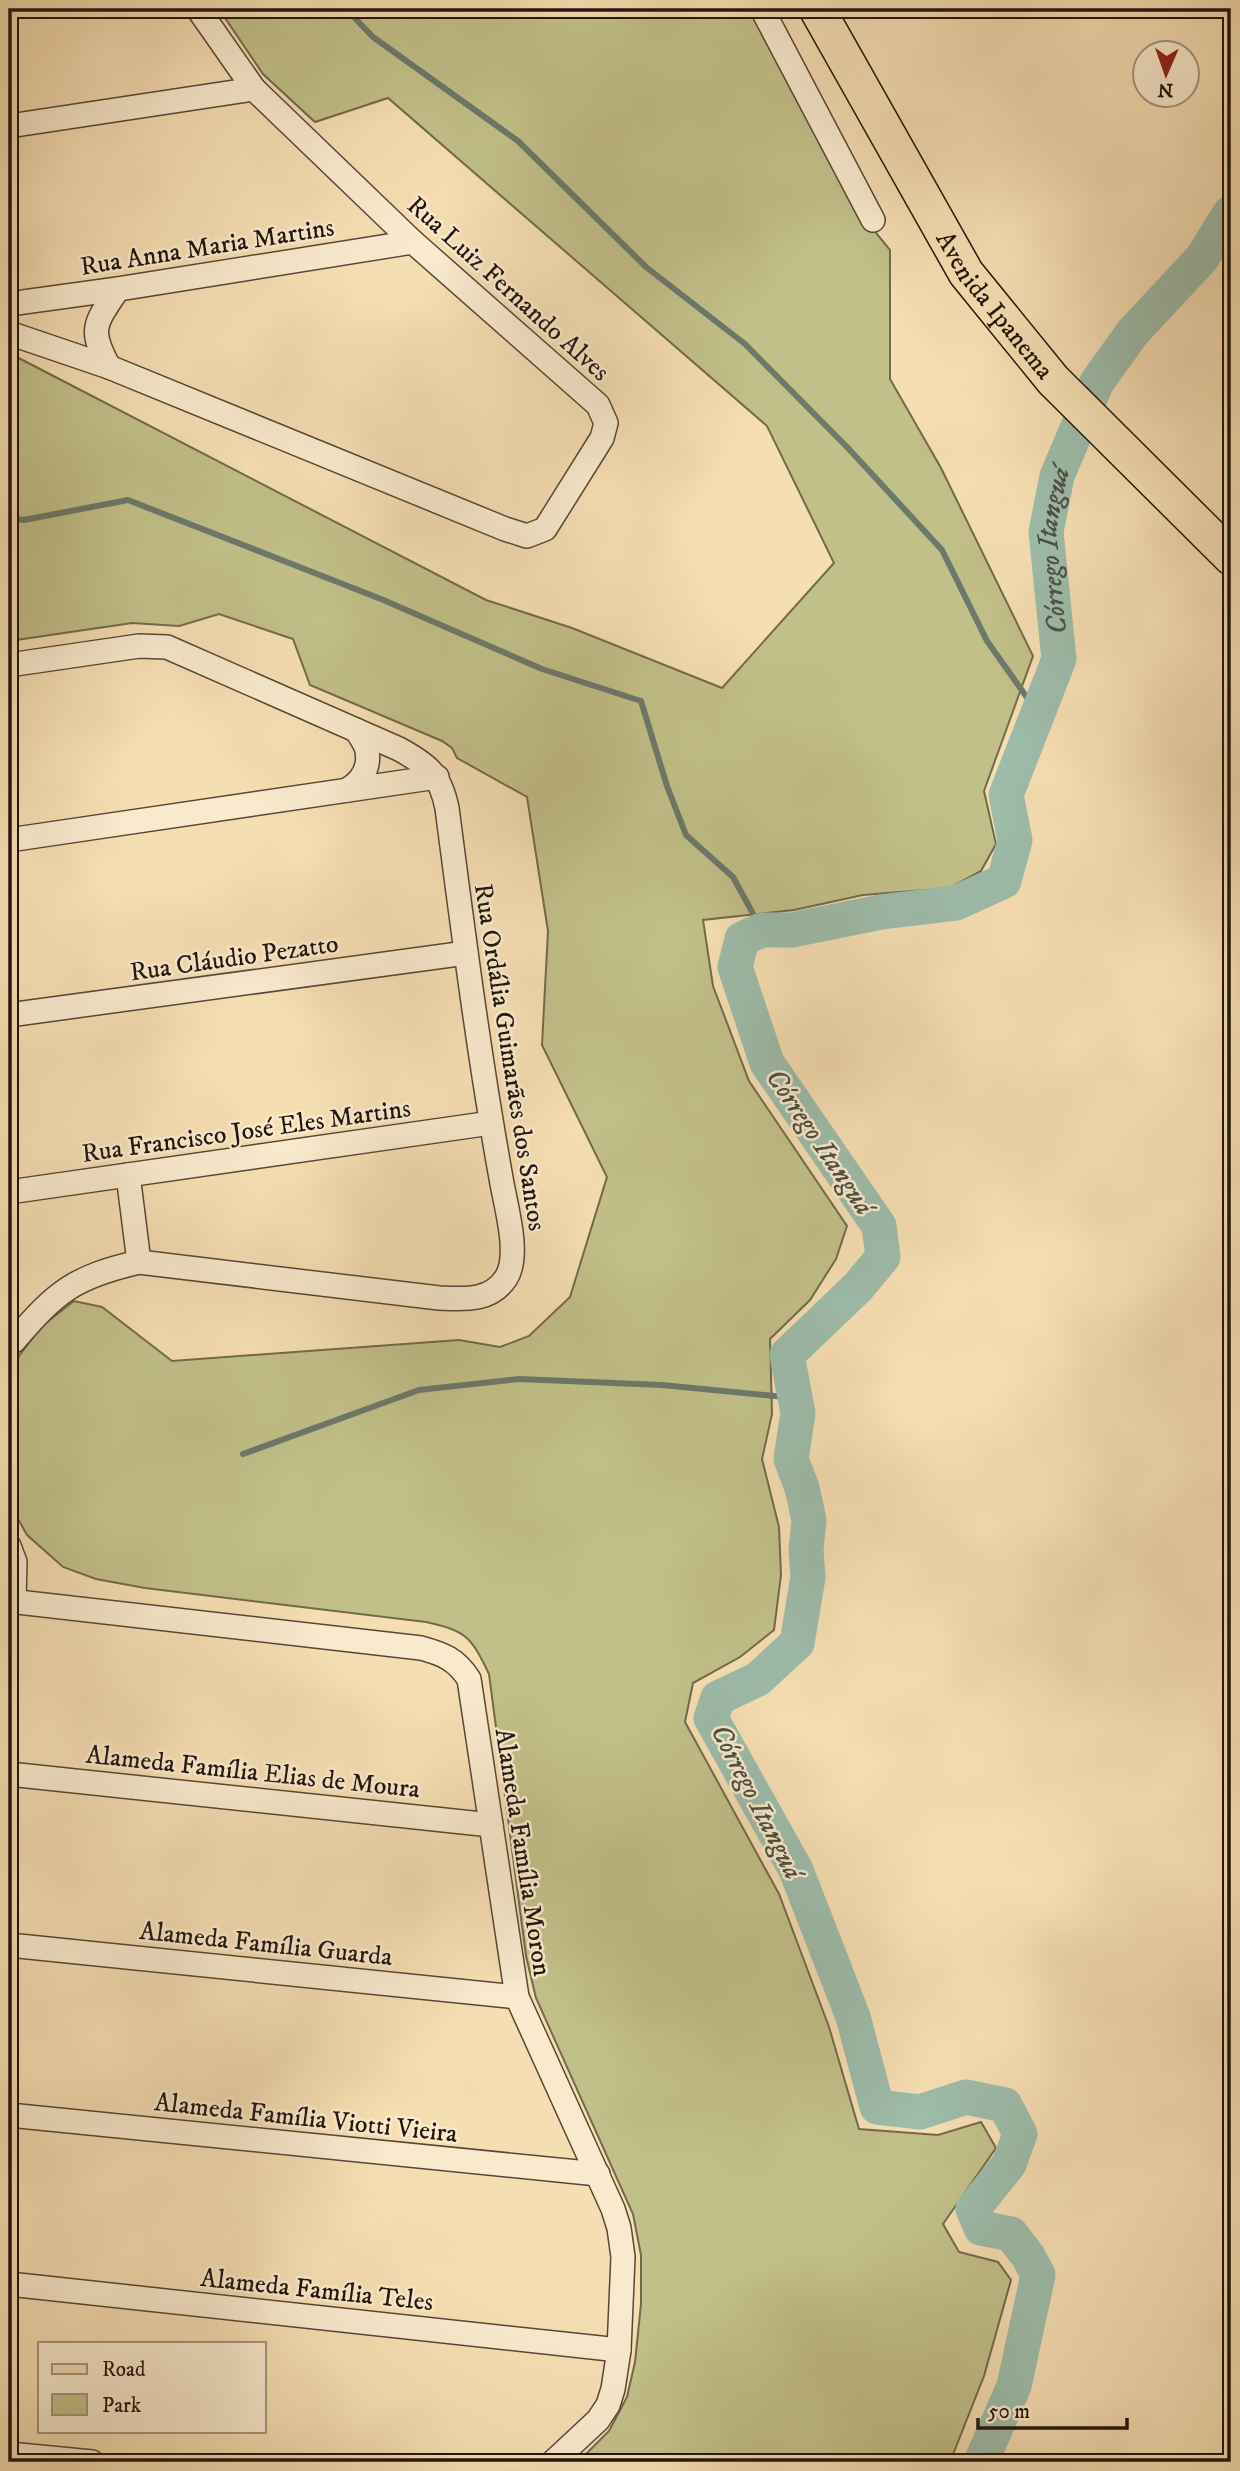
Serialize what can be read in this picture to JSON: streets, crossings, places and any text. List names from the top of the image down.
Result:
{
  "streets": {
    "main road": ["Avenida Ipanema"],
    "street": [
      "Rua Anna Maria Martins",
      "Rua Luiz Fernando Alves",
      "Rua Cláudio Pezatto",
      "Rua Ordália Guimarães dos Santos",
      "Rua Francisco José Eles Martins",
      "Alameda Família Elias de Moura",
      "Alameda Família Moron",
      "Alameda Família Guarda",
      "Alameda Família Viotti Vieira",
      "Alameda Família Teles"
    ]
  },
  "crossings": [
    ["Rua Anna Maria Martins", "Rua Luiz Fernando Alves"],
    ["Rua Cláudio Pezatto", "Rua Ordália Guimarães dos Santos"],
    ["Rua Ordália Guimarães dos Santos", "Rua Francisco José Eles Martins"],
    ["Alameda Família Elias de Moura", "Alameda Família Moron"],
    ["Alameda Família Moron", "Alameda Família Guarda"],
    ["Alameda Família Moron", "Alameda Família Viotti Vieira"],
    ["Alameda Família Moron", "Alameda Família Teles"]
  ],
  "water": ["Córrego Itanguá"],
  "legend": ["Road", "Park"],
  "scale_bar": "50 m",
  "north": "bottom"
}
